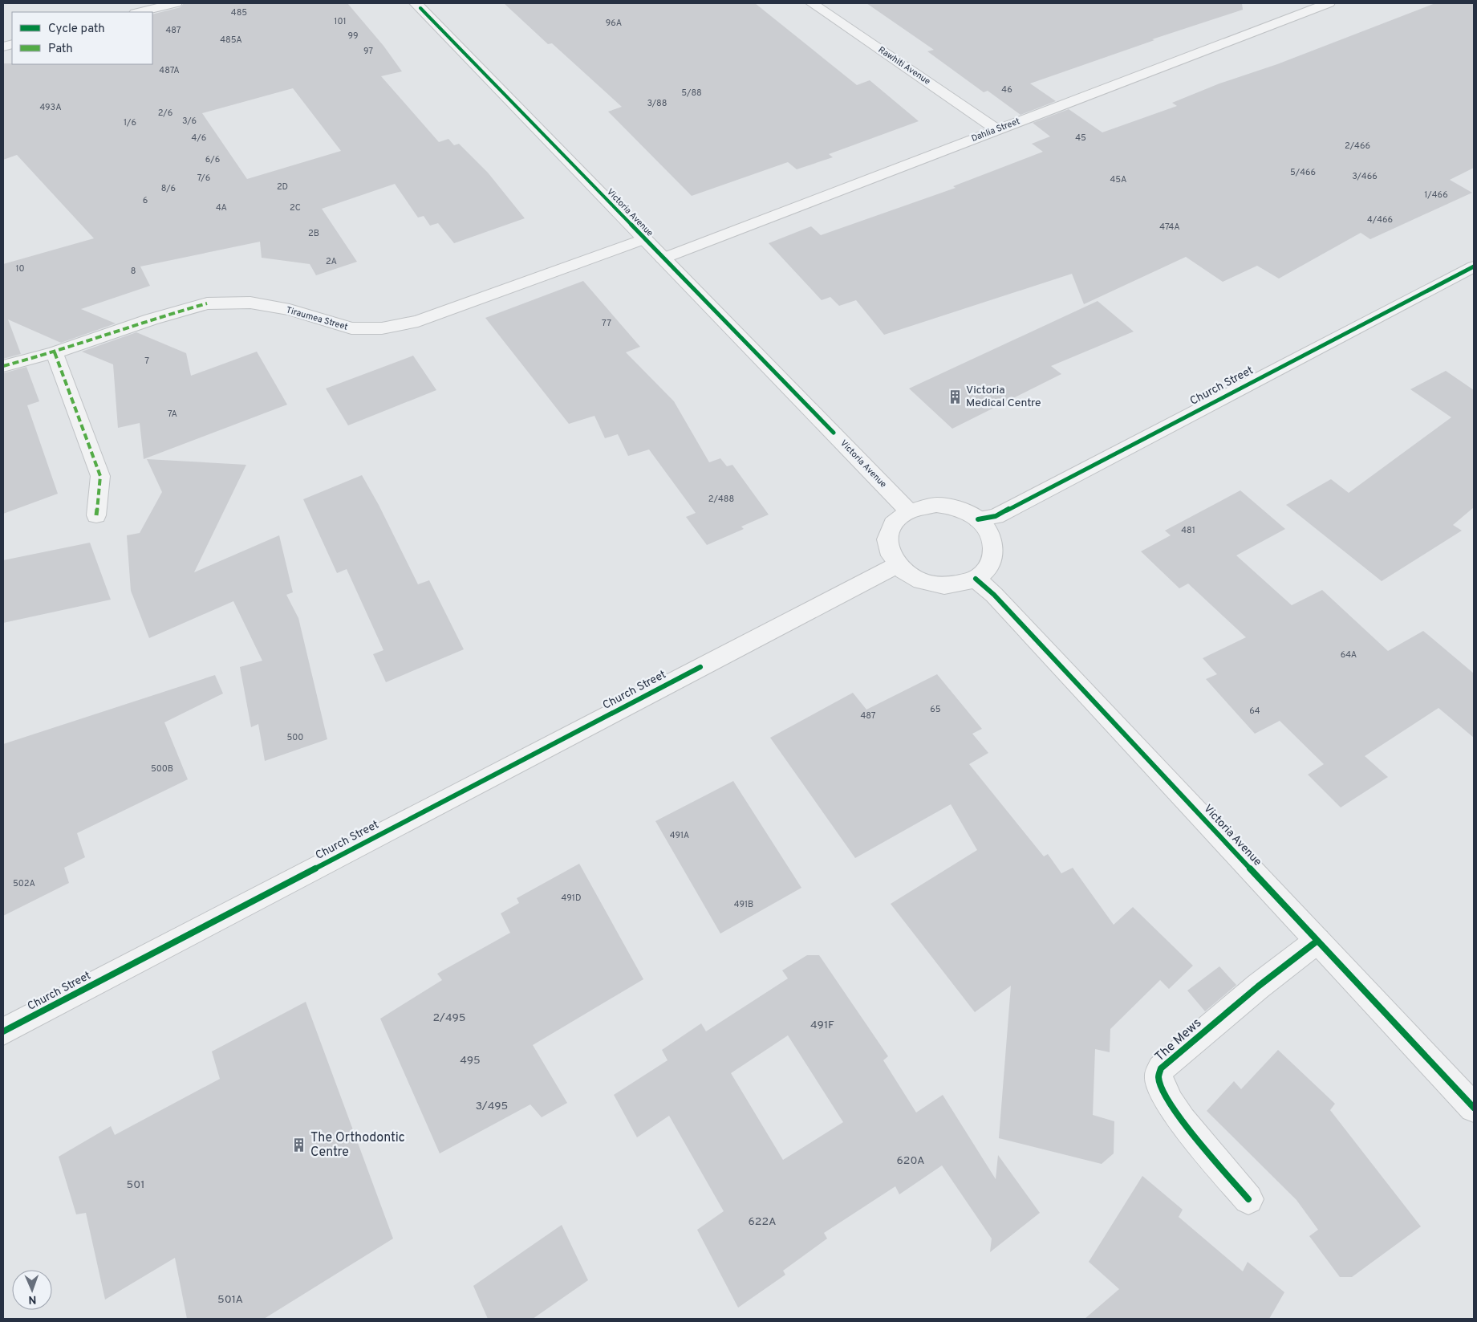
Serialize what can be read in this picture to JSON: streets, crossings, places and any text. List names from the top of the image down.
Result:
{
  "streets": {
    "street": [
      "Rawhiti Avenue",
      "Dahlia Street",
      "Victoria Avenue",
      "Tiraumea Street",
      "Church Street",
      "The Mews"
    ]
  },
  "crossings": [
    ["Rawhiti Avenue", "Dahlia Street"],
    ["Dahlia Street", "Victoria Avenue"],
    ["Victoria Avenue", "Tiraumea Street"],
    ["Victoria Avenue", "Church Street"],
    ["Victoria Avenue", "The Mews"]
  ],
  "places": {
    "building": ["Victoria Medical Centre", "The Orthodontic Centre"]
  },
  "house_numbers": [
    "485",
    "101",
    "96A",
    "487",
    "99",
    "485A",
    "97",
    "487A",
    "46",
    "5/88",
    "3/88",
    "493A",
    "2/6",
    "3/6",
    "1/6",
    "4/6",
    "45",
    "2/466",
    "6/6",
    "5/466",
    "3/466",
    "7/6",
    "45A",
    "2D",
    "8/6",
    "1/466",
    "6",
    "4A",
    "2C",
    "4/466",
    "474A",
    "2B",
    "2A",
    "10",
    "8",
    "77",
    "7",
    "7A",
    "2/488",
    "481",
    "64A",
    "65",
    "64",
    "487",
    "500",
    "500B",
    "491A",
    "502A",
    "491D",
    "491B",
    "2/495",
    "491F",
    "495",
    "3/495",
    "620A",
    "501",
    "622A",
    "501A"
  ],
  "legend": ["Cycle path", "Path"],
  "north": "bottom"
}
